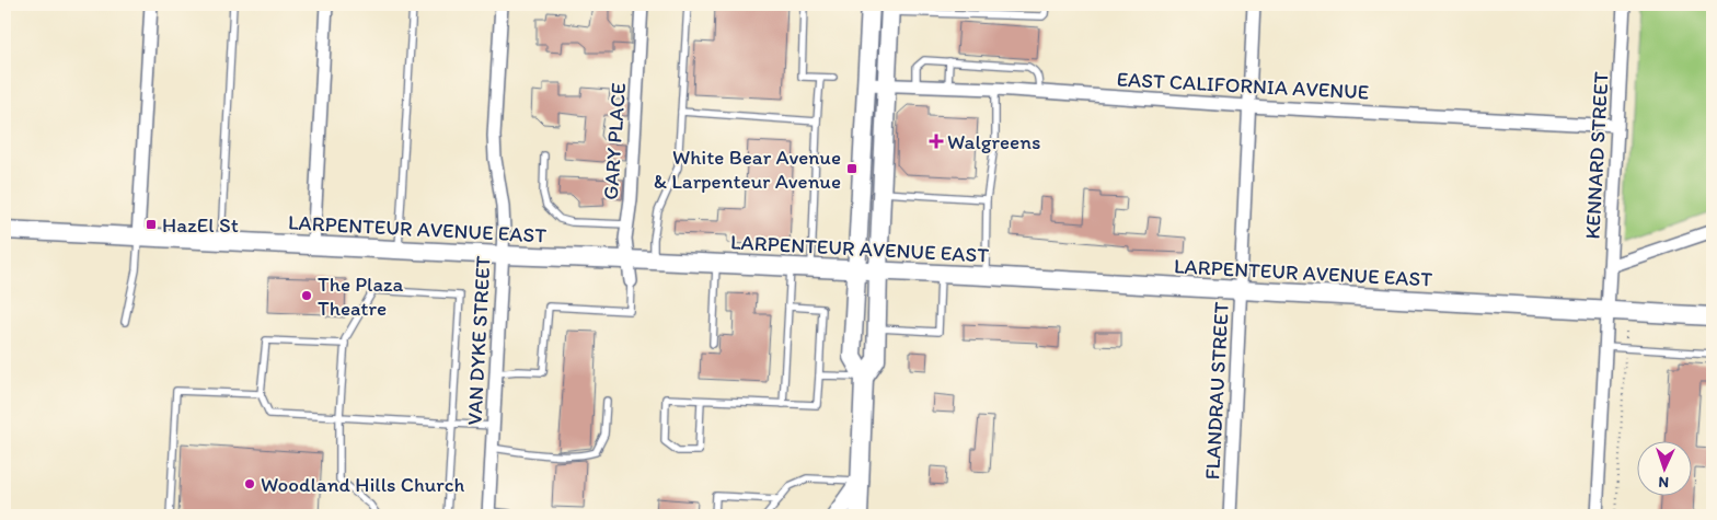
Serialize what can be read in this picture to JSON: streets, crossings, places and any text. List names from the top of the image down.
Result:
{
  "streets": {
    "street": [
      "EAST CALIFORNIA AVENUE",
      "GARY PLACE",
      "KENNARD STREET",
      "LARPENTEUR AVENUE EAST",
      "VAN DYKE STREET",
      "FLANDRAU STREET"
    ]
  },
  "crossings": [
    ["EAST CALIFORNIA AVENUE", "KENNARD STREET"],
    ["EAST CALIFORNIA AVENUE", "FLANDRAU STREET"],
    ["GARY PLACE", "LARPENTEUR AVENUE EAST"],
    ["KENNARD STREET", "LARPENTEUR AVENUE EAST"],
    ["LARPENTEUR AVENUE EAST", "VAN DYKE STREET"],
    ["LARPENTEUR AVENUE EAST", "FLANDRAU STREET"]
  ],
  "places": {
    "health": ["Walgreens"],
    "transit": ["White Bear Avenue & Larpenteur Avenue", "HazEl St"],
    "other": ["The Plaza Theatre", "Woodland Hills Church"]
  },
  "north": "bottom"
}
